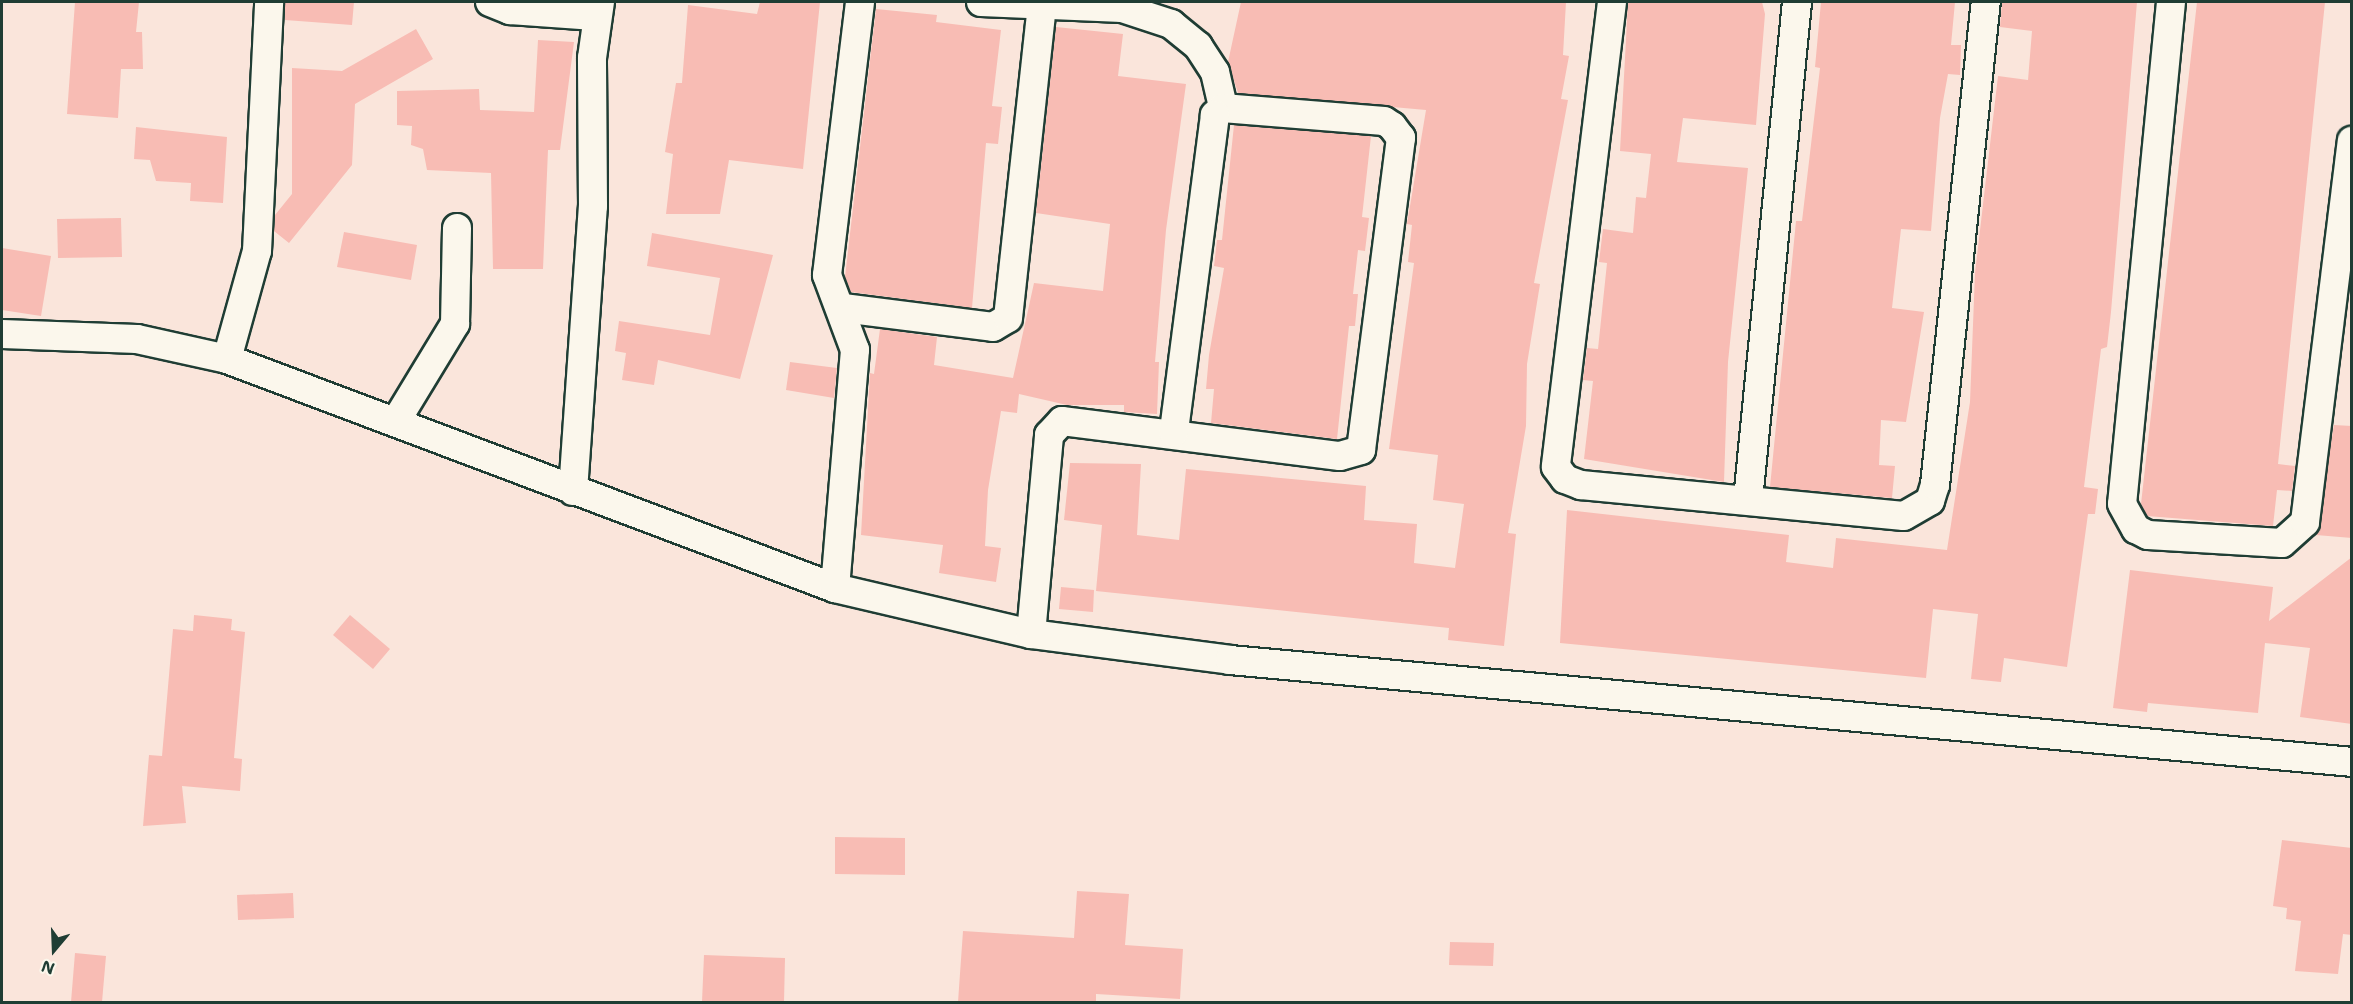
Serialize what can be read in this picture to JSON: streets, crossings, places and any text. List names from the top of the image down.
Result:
{
  "north": "bottom"
}
